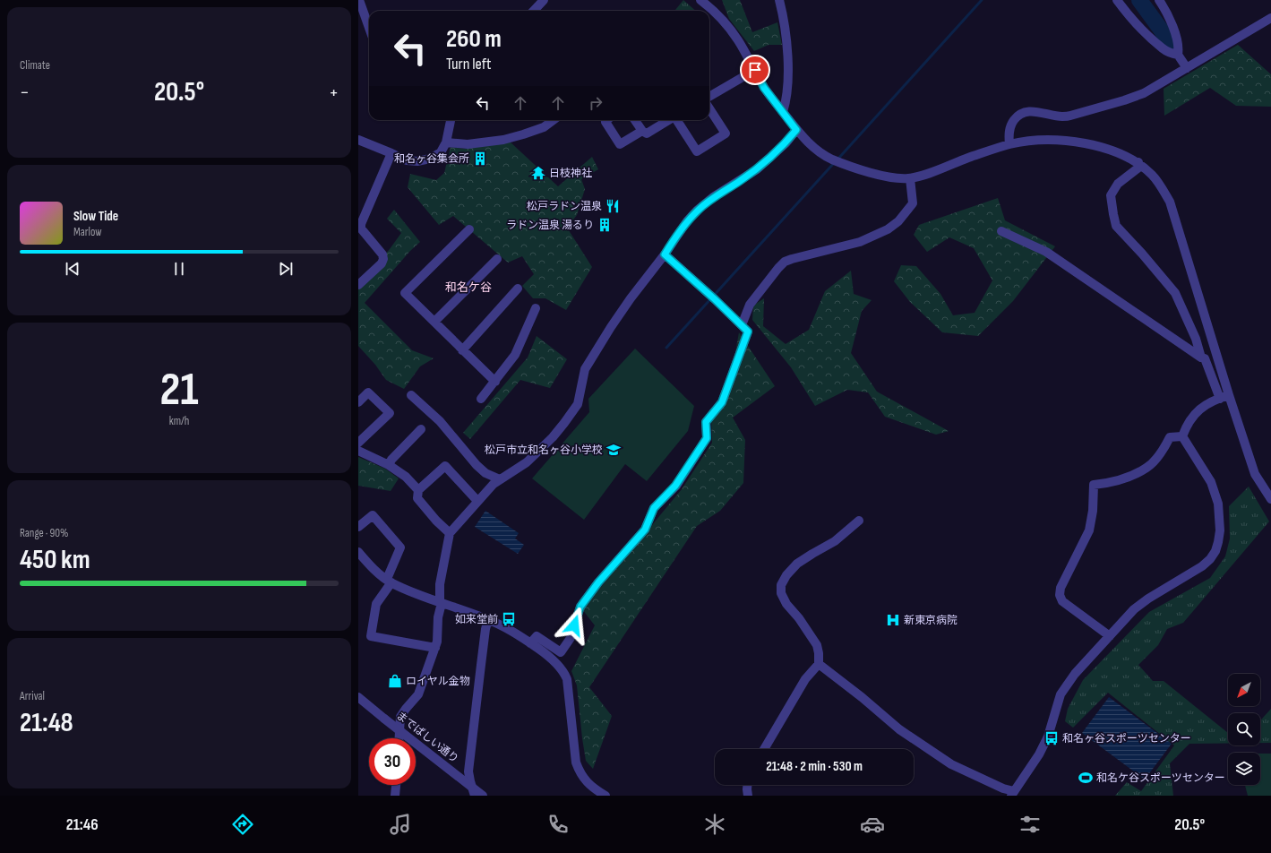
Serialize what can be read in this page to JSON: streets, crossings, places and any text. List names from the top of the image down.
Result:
{
  "streets": {
    "street": ["までばしい通り"]
  },
  "districts": ["和名ケ谷"],
  "places": {
    "building": ["和名ヶ谷集会所", "ラドン温泉 湯るり"],
    "temple": ["日枝神社"],
    "restaurant": ["松戸ラドン温泉"],
    "school or university": ["松戸市立和名ヶ谷小学校"],
    "bus stop": ["如来堂前", "和名ヶ谷スポーツセンター"],
    "hospital": ["新東京病院"],
    "shop": ["ロイヤル金物"],
    "sports": ["和名ケ谷スポーツセンター"]
  },
  "north": "bottom left",
  "page": {
    "tile": [
      "Climate",
      ["21", "km/h"],
      ["Range · 90%", "450 km"],
      ["Arrival", "21:48"]
    ],
    "turn": ["260 m", "Turn left"],
    "heat": ["−", "20.5°", "+"],
    "song": ["Slow Tide", "Marlow"],
    "limit": "30",
    "trip": "21:48 · 2 min · 530 m",
    "tabs": ["21:46", "20.5°"]
  }
}
